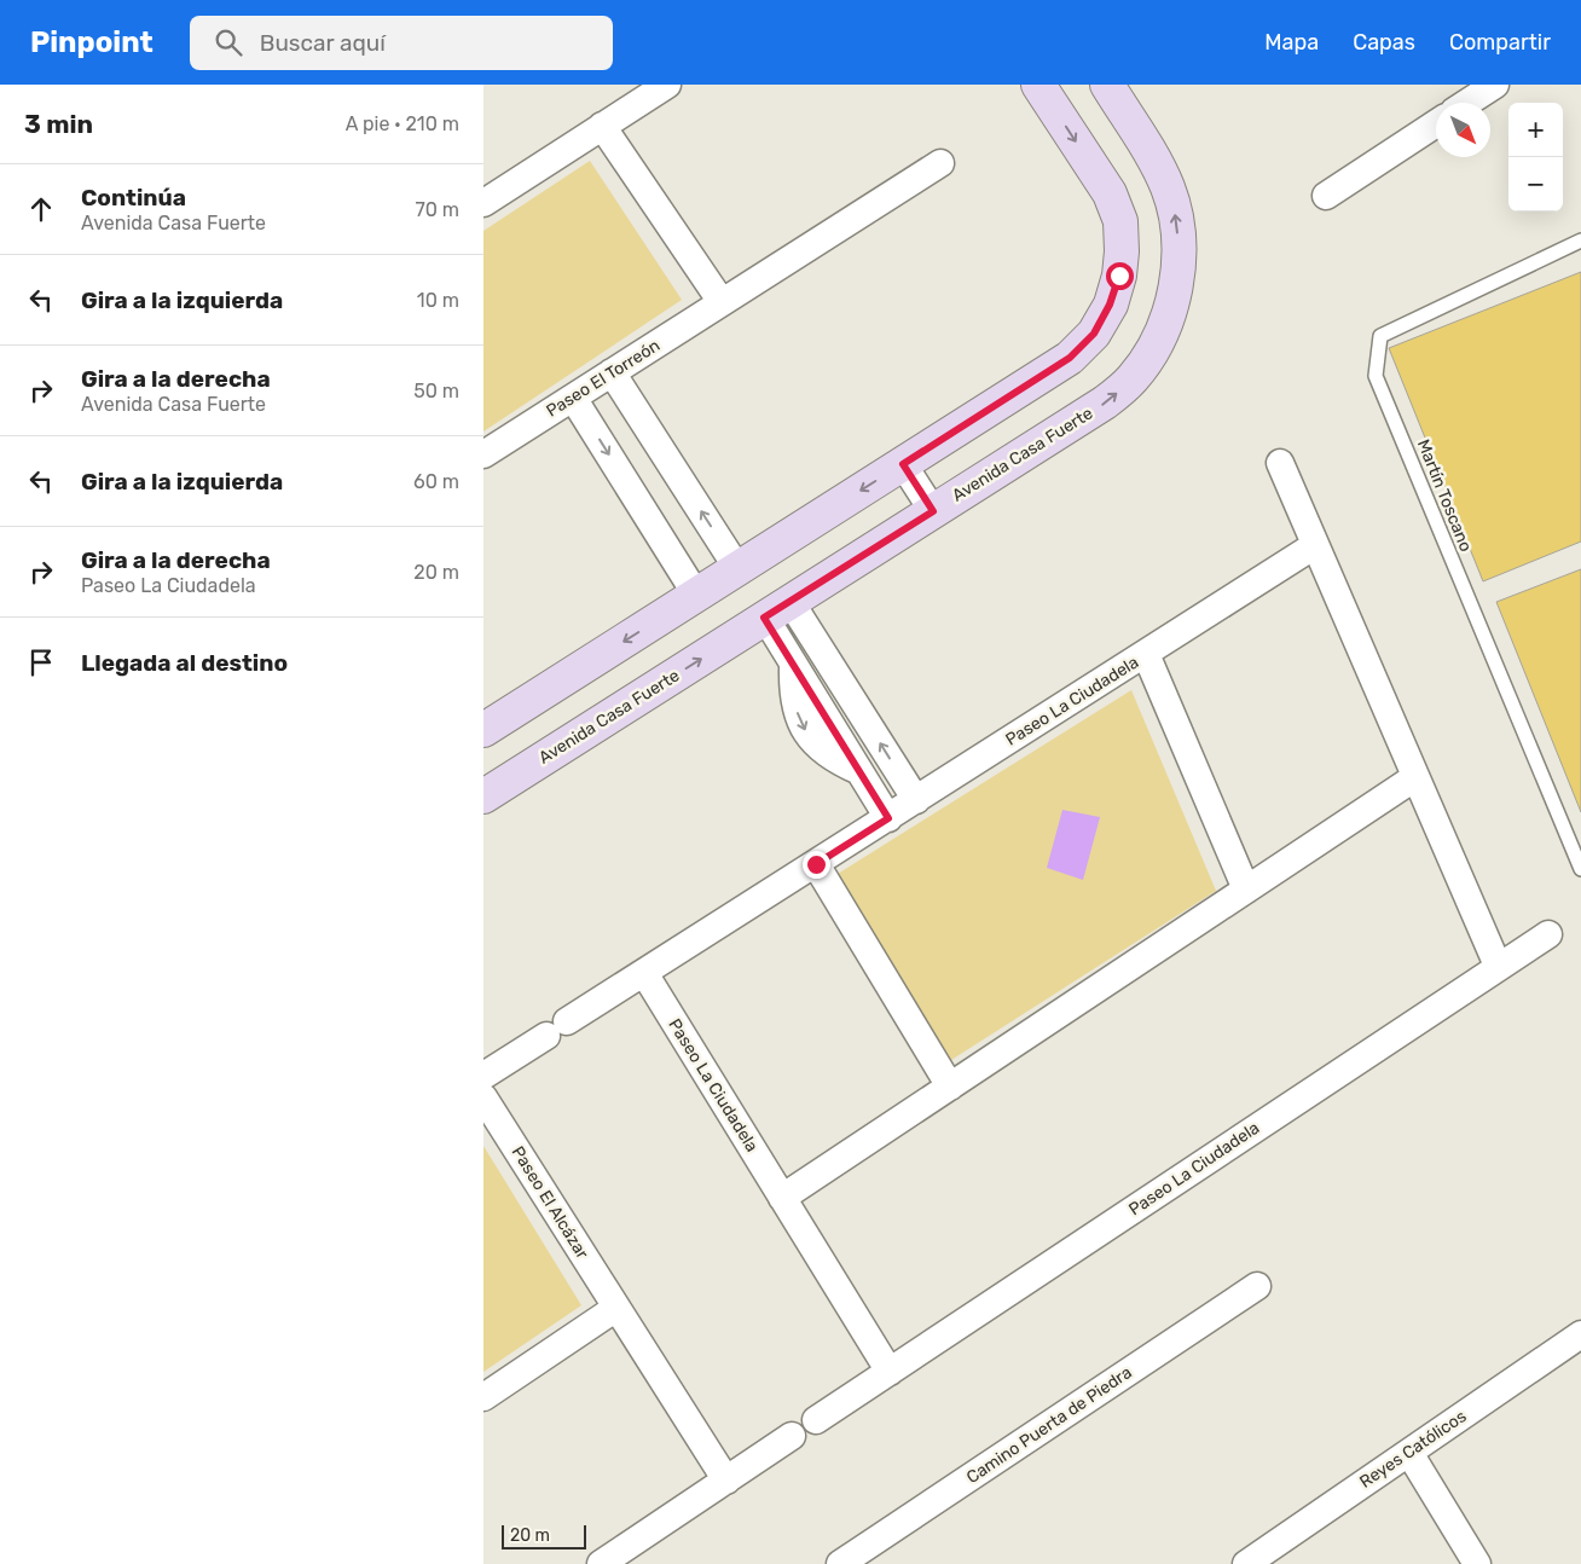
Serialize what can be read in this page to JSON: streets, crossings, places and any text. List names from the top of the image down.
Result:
{
  "streets": {
    "street": [
      "Paseo El Torreón",
      "Avenida Casa Fuerte",
      "Paseo La Ciudadela",
      "Paseo El Alcázar",
      "Camino Puerta de Piedra",
      "Reyes Católicos"
    ],
    "lane": ["Martín Toscano"]
  },
  "scale_bar": "20 m",
  "north": "bottom right",
  "page": {
    "header": "Pinpoint",
    "search": "Buscar aquí",
    "nav": ["Mapa", "Capas", "Compartir"],
    "heading": ["3 min", "A pie · 210 m"],
    "map_buttons": ["+", "−"],
    "list": [
      ["Continúa", "Avenida Casa Fuerte", "70 m"],
      ["Gira a la izquierda", "10 m"],
      ["Gira a la derecha", "Avenida Casa Fuerte", "50 m"],
      ["Gira a la izquierda", "60 m"],
      ["Gira a la derecha", "Paseo La Ciudadela", "20 m"],
      "Llegada al destino"
    ],
    "scale": "20 m"
  }
}
